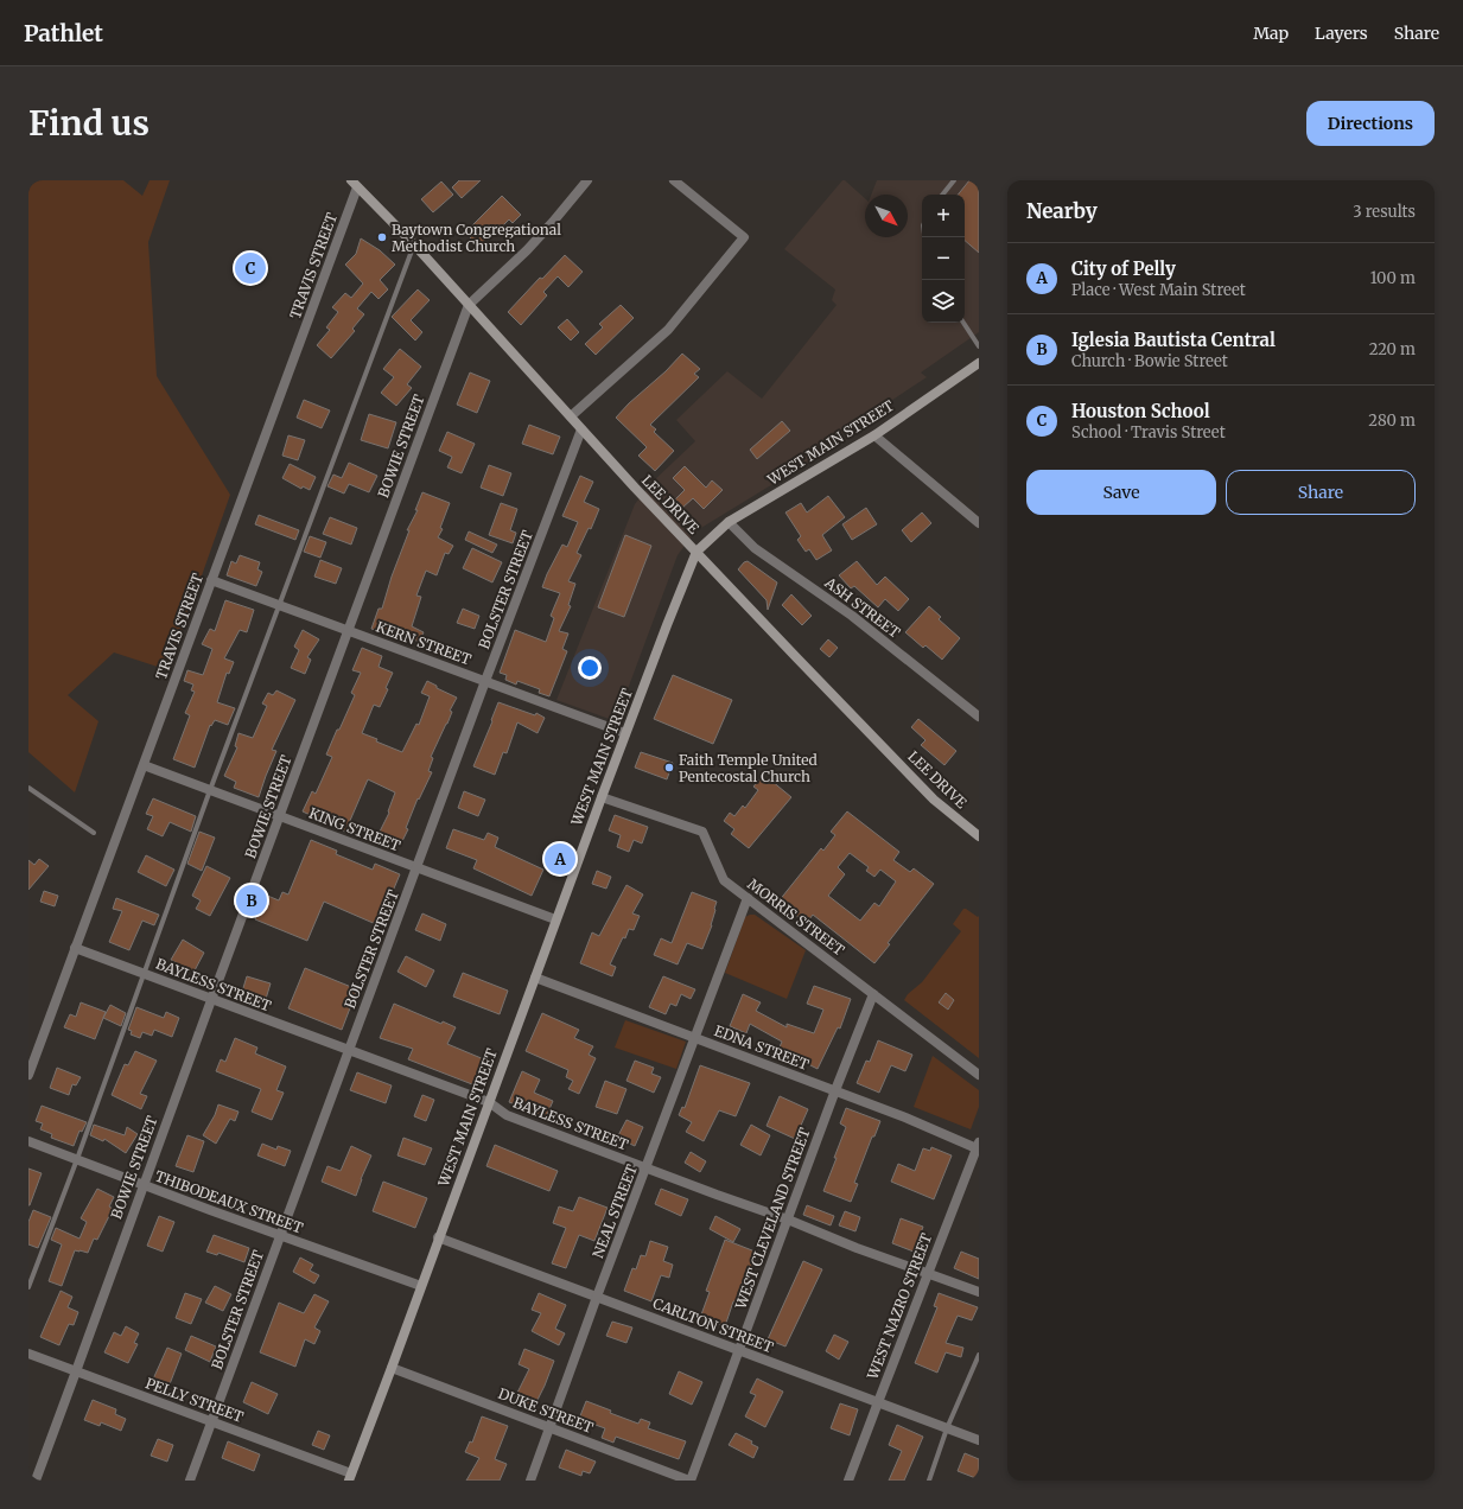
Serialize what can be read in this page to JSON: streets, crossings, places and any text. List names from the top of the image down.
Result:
{
  "streets": {
    "main road": ["WEST MAIN STREET", "LEE DRIVE"],
    "street": [
      "TRAVIS STREET",
      "BOWIE STREET",
      "BOLSTER STREET",
      "ASH STREET",
      "KERN STREET",
      "KING STREET",
      "MORRIS STREET",
      "BAYLESS STREET",
      "EDNA STREET",
      "THIBODEAUX STREET",
      "NEAL STREET",
      "WEST CLEVELAND STREET",
      "WEST NAZRO STREET",
      "CARLTON STREET",
      "PELLY STREET",
      "DUKE STREET"
    ]
  },
  "crossings": [
    ["TRAVIS STREET", "LEE DRIVE"],
    ["TRAVIS STREET", "KERN STREET"],
    ["TRAVIS STREET", "KING STREET"],
    ["TRAVIS STREET", "BAYLESS STREET"],
    ["WEST MAIN STREET", "LEE DRIVE"],
    ["WEST MAIN STREET", "ASH STREET"],
    ["WEST MAIN STREET", "KERN STREET"],
    ["WEST MAIN STREET", "KING STREET"],
    ["WEST MAIN STREET", "MORRIS STREET"],
    ["WEST MAIN STREET", "BAYLESS STREET"],
    ["WEST MAIN STREET", "EDNA STREET"],
    ["WEST MAIN STREET", "THIBODEAUX STREET"],
    ["WEST MAIN STREET", "CARLTON STREET"],
    ["WEST MAIN STREET", "PELLY STREET"],
    ["WEST MAIN STREET", "DUKE STREET"],
    ["BOWIE STREET", "LEE DRIVE"],
    ["BOWIE STREET", "KERN STREET"],
    ["BOWIE STREET", "KING STREET"],
    ["BOWIE STREET", "BAYLESS STREET"],
    ["BOWIE STREET", "THIBODEAUX STREET"],
    ["BOWIE STREET", "PELLY STREET"],
    ["LEE DRIVE", "BOLSTER STREET"],
    ["BOLSTER STREET", "KERN STREET"],
    ["BOLSTER STREET", "KING STREET"],
    ["BOLSTER STREET", "BAYLESS STREET"],
    ["BOLSTER STREET", "THIBODEAUX STREET"],
    ["BOLSTER STREET", "PELLY STREET"],
    ["MORRIS STREET", "NEAL STREET"],
    ["MORRIS STREET", "WEST CLEVELAND STREET"],
    ["BAYLESS STREET", "NEAL STREET"],
    ["BAYLESS STREET", "WEST CLEVELAND STREET"],
    ["BAYLESS STREET", "WEST NAZRO STREET"],
    ["EDNA STREET", "NEAL STREET"],
    ["EDNA STREET", "WEST CLEVELAND STREET"],
    ["EDNA STREET", "WEST NAZRO STREET"],
    ["NEAL STREET", "CARLTON STREET"],
    ["NEAL STREET", "DUKE STREET"],
    ["WEST CLEVELAND STREET", "CARLTON STREET"],
    ["WEST CLEVELAND STREET", "DUKE STREET"],
    ["WEST NAZRO STREET", "CARLTON STREET"]
  ],
  "places": ["Baytown Congregational Methodist Church", "Faith Temple United Pentecostal Church"],
  "north": "bottom right",
  "page": {
    "header": "Pathlet",
    "nav": ["Map", "Layers", "Share"],
    "buttons": [
      "Directions",
      ["Save", "Share"]
    ],
    "title": "Find us",
    "heading": ["Nearby", "3 results"],
    "map_buttons": ["+", "−"],
    "list": [
      {
        "mark": "A",
        "name": "City of Pelly",
        "note": "Place · West Main Street",
        "value": "100 m"
      },
      {
        "mark": "B",
        "name": "Iglesia Bautista Central",
        "note": "Church · Bowie Street",
        "value": "220 m"
      },
      {
        "mark": "C",
        "name": "Houston School",
        "note": "School · Travis Street",
        "value": "280 m"
      }
    ],
    "pins": ["C", "A", "B"]
  }
}
